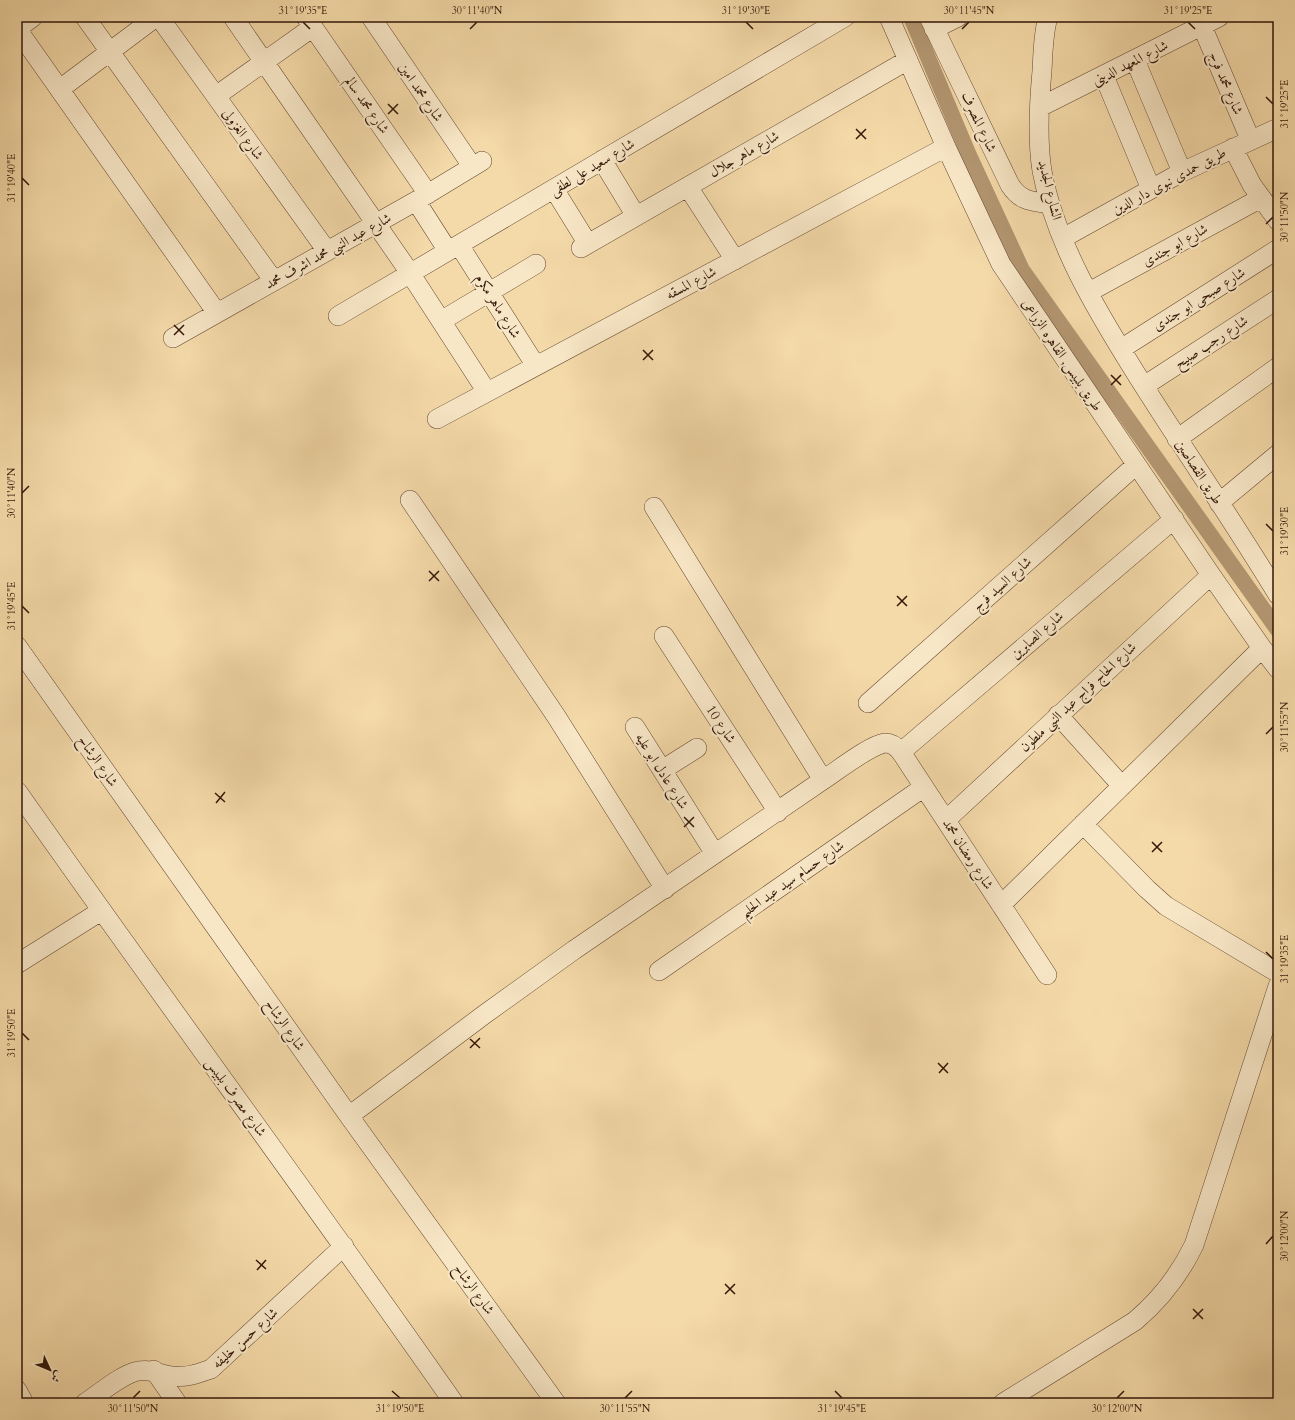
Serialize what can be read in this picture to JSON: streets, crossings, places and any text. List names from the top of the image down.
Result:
{
  "streets": {
    "street": [
      "شارع المعهد الدينى",
      "شارع محمد فرج",
      "شارع محمد امين",
      "شارع محمد سالم",
      "شارع المصرف",
      "شارع الغزولى",
      "شارع ماهر جلال",
      "شارع سعيد على لطفى",
      "طريق حمدى نبوى دار الدين",
      "الشارع الجديد",
      "شارع ابو جندى",
      "شارع عبد النبى محمد اشرف محمد",
      "شارع المسقه",
      "شارع صبحى ابو جندى",
      "شارع ماهر مكرم",
      "شارع رجب صبيح",
      "طريق بلبيس, القاهره الزراعى",
      "طريق القصاصين",
      "شارع السيد فرج",
      "شارع الصابرين",
      "شارع الحاج فراج عبد النبى ملطون",
      "شارع 10",
      "شارع الرشاح",
      "شارع عادل ابو عليه",
      "شارع رمضان محمد",
      "شارع حسام سيد عبد الحليم",
      "شارع مصرف بلبيس",
      "شارع حسن خليفه"
    ]
  },
  "crossings": [
    ["شارع المعهد الدينى", "شارع محمد فرج"],
    ["شارع المعهد الدينى", "الشارع الجديد"],
    ["شارع محمد فرج", "طريق حمدى نبوى دار الدين"],
    ["شارع محمد امين", "شارع عبد النبى محمد اشرف محمد"],
    ["شارع محمد سالم", "شارع سعيد على لطفى"],
    ["شارع محمد سالم", "شارع عبد النبى محمد اشرف محمد"],
    ["شارع محمد سالم", "شارع ماهر مكرم"],
    ["شارع المصرف", "الشارع الجديد"],
    ["شارع الغزولى", "شارع عبد النبى محمد اشرف محمد"],
    ["شارع ماهر جلال", "شارع سعيد على لطفى"],
    ["شارع ماهر جلال", "طريق بلبيس, القاهره الزراعى"],
    ["شارع سعيد على لطفى", "شارع ماهر مكرم"],
    ["طريق حمدى نبوى دار الدين", "الشارع الجديد"],
    ["الشارع الجديد", "شارع ابو جندى"],
    ["الشارع الجديد", "شارع صبحى ابو جندى"],
    ["الشارع الجديد", "طريق القصاصين"],
    ["شارع المسقه", "شارع ماهر مكرم"],
    ["شارع المسقه", "طريق بلبيس, القاهره الزراعى"],
    ["شارع صبحى ابو جندى", "طريق القصاصين"],
    ["شارع رجب صبيح", "طريق القصاصين"],
    ["طريق بلبيس, القاهره الزراعى", "شارع السيد فرج"],
    ["طريق بلبيس, القاهره الزراعى", "شارع الصابرين"],
    ["طريق بلبيس, القاهره الزراعى", "شارع الحاج فراج عبد النبى ملطون"],
    ["شارع الصابرين", "شارع رمضان محمد"],
    ["شارع الحاج فراج عبد النبى ملطون", "شارع رمضان محمد"],
    ["شارع رمضان محمد", "شارع حسام سيد عبد الحليم"],
    ["شارع مصرف بلبيس", "شارع حسن خليفه"]
  ],
  "north": "bottom right",
  "coordinates": [
    "31°19'35\"E",
    "30°11'40\"N",
    "31°19'30\"E",
    "30°11'45\"N",
    "31°19'25\"E",
    "31°19'40\"E",
    "30°11'50\"N",
    "31°19'45\"E",
    "30°11'55\"N",
    "31°19'50\"E",
    "30°12'00\"N"
  ]
}
